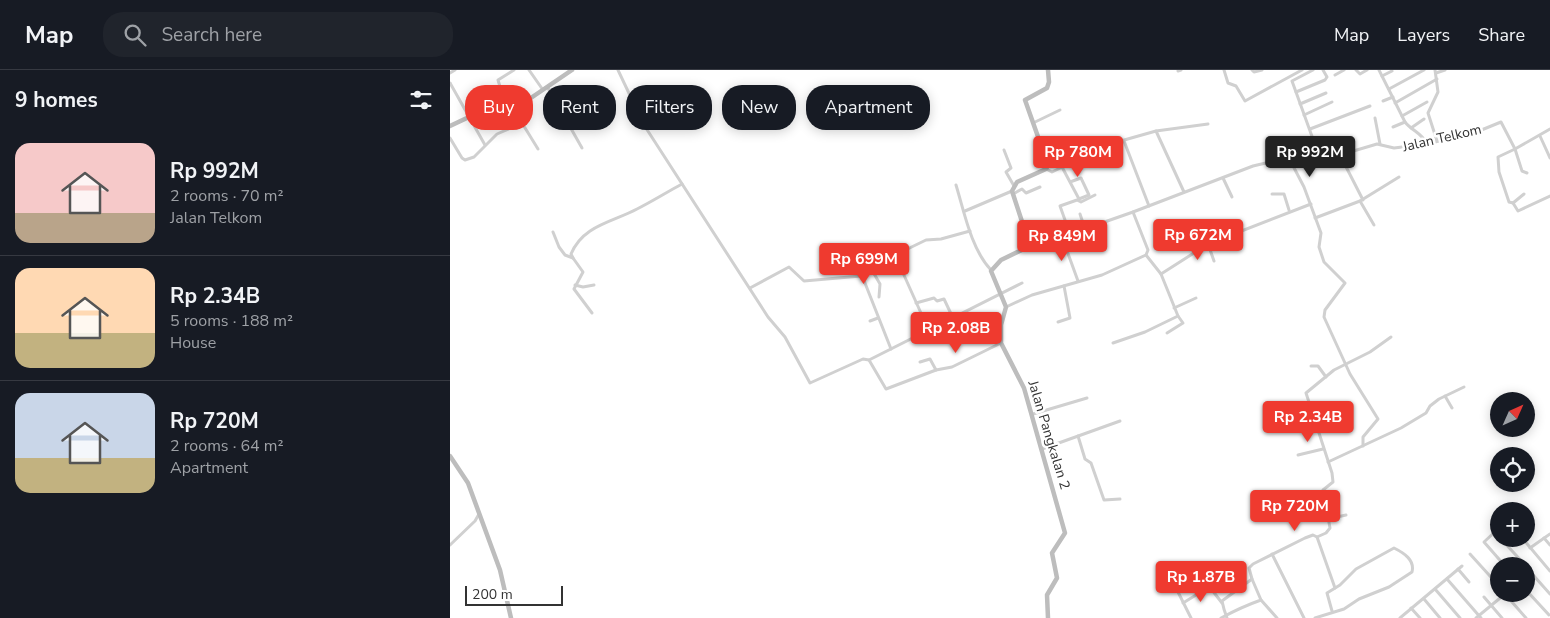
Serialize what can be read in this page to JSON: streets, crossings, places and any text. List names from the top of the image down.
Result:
{
  "streets": {
    "street": ["Jalan Telkom", "Jalan Pangkalan 2"]
  },
  "scale_bar": "200 m",
  "north": "top right",
  "page": {
    "header": "Map",
    "search": "Search here",
    "nav": ["Map", "Layers", "Share"],
    "heading": "9 homes",
    "chip": [
      "Buy",
      "Rent",
      "Filters",
      "New",
      "Apartment"
    ],
    "list": [
      {
        "name": "Rp 992M",
        "note": "2 rooms · 70 m² · Jalan Telkom"
      },
      {
        "name": "Rp 2.34B",
        "note": "5 rooms · 188 m² · House"
      },
      {
        "name": "Rp 720M",
        "note": "2 rooms · 64 m² · Apartment"
      }
    ],
    "price": [
      "Rp 780M",
      "Rp 992M",
      "Rp 672M",
      "Rp 849M",
      "Rp 699M",
      "Rp 2.08B",
      "Rp 2.34B",
      "Rp 720M",
      "Rp 1.87B"
    ],
    "map_buttons": ["+", "−"],
    "scale": "200 m"
  }
}
